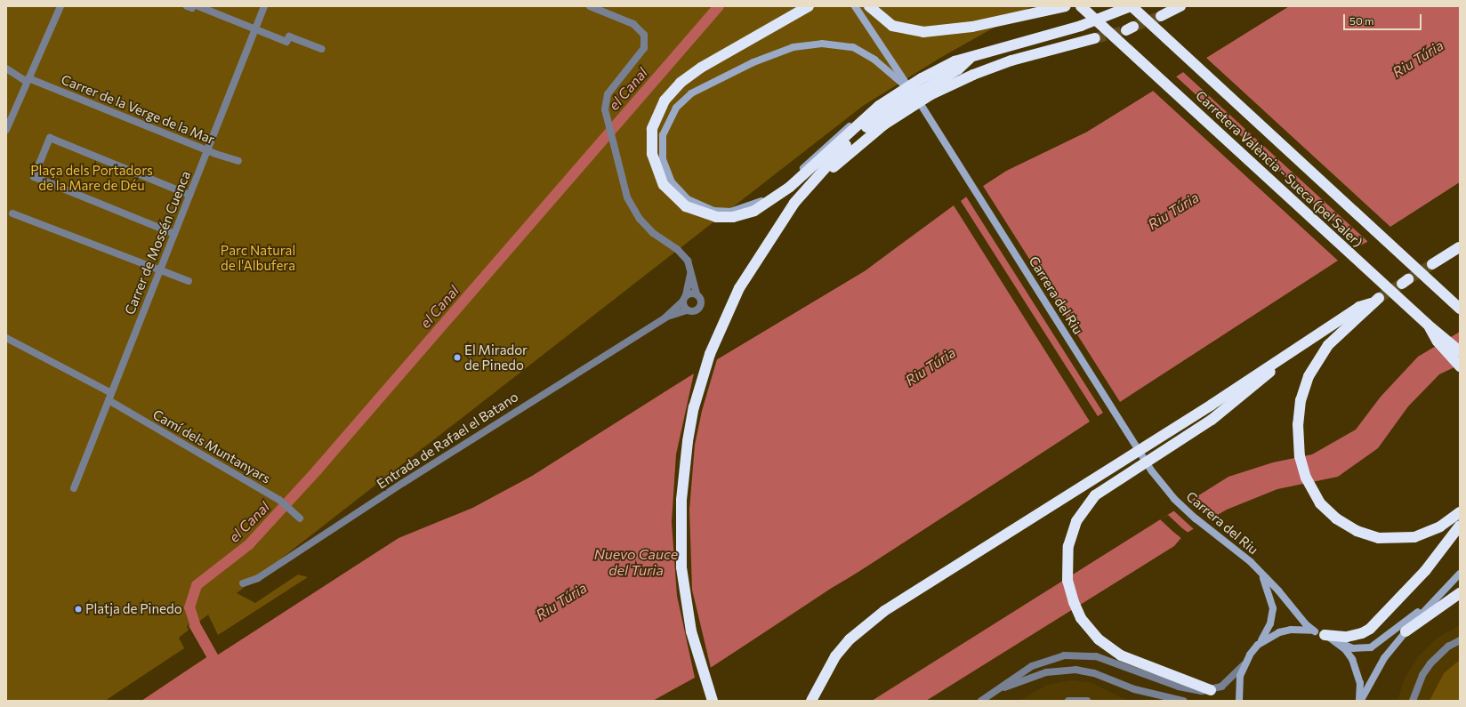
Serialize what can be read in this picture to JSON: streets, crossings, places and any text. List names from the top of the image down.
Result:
{
  "streets": {
    "highway": ["Carretera València - Sueca (pel Saler)"],
    "street": [
      "Carrer de la Verge de la Mar",
      "Carrer de Mossén Cuenca",
      "Carrera del Riu",
      "Entrada de Rafael el Batano",
      "Camí dels Muntanyars"
    ]
  },
  "crossings": [
    ["Carrer de la Verge de la Mar", "Carrer de Mossén Cuenca"],
    ["Carrer de Mossén Cuenca", "Camí dels Muntanyars"]
  ],
  "water": ["Riu Túria", "el Canal", "Nuevo Cauce del Turia"],
  "parks": ["Plaça dels Portadors de la Mare de Déu", "Parc Natural de l'Albufera"],
  "places": ["El Mirador de Pinedo", "Platja de Pinedo"],
  "scale_bar": "50 m"
}
